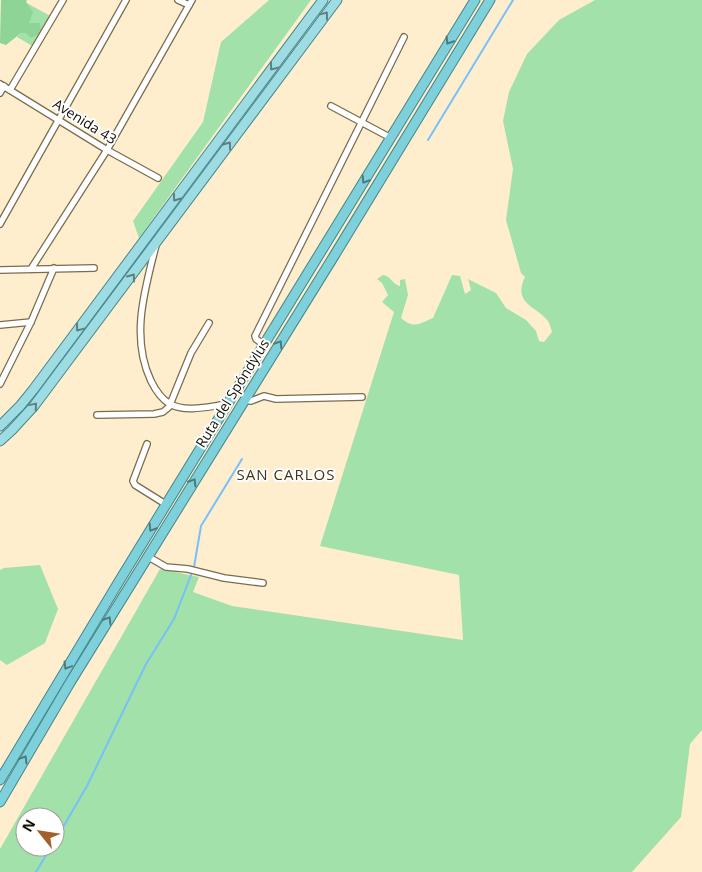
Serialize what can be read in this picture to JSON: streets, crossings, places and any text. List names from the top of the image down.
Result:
{
  "streets": {
    "highway": ["Ruta del Spóndylus"],
    "street": ["Avenida 43"]
  },
  "districts": ["SAN CARLOS"],
  "north": "top left"
}
